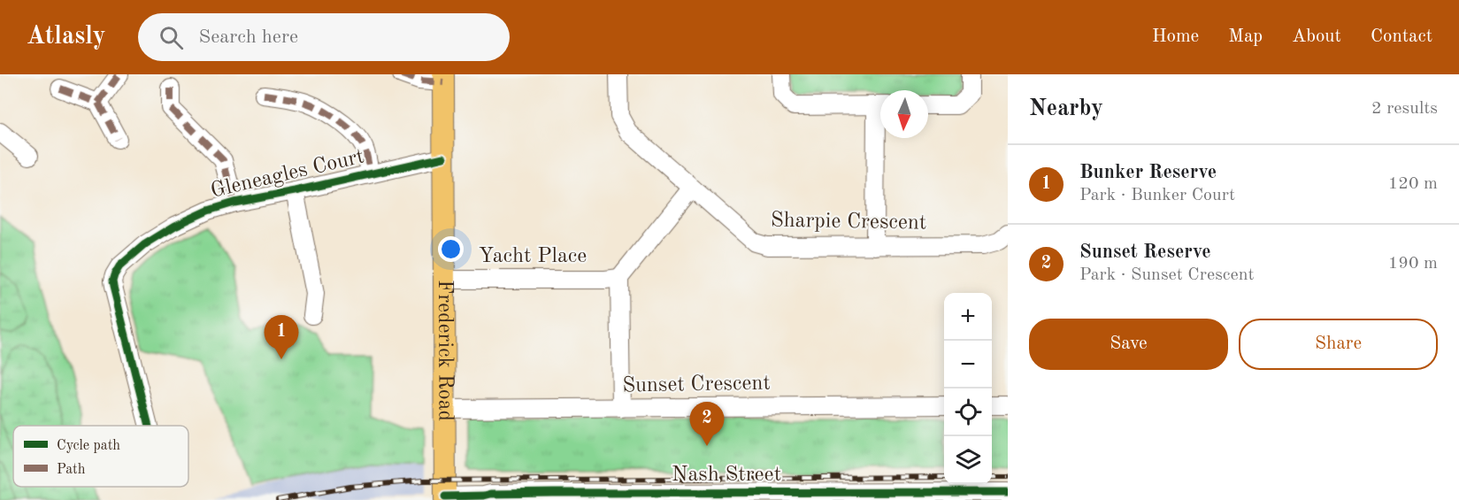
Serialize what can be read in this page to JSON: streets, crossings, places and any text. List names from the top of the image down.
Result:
{
  "streets": {
    "main road": ["Frederick Road"],
    "street": [
      "Gleneagles Court",
      "Sharpie Crescent",
      "Yacht Place",
      "Sunset Crescent",
      "Nash Street"
    ]
  },
  "crossings": [
    ["Gleneagles Court", "Frederick Road"],
    ["Yacht Place", "Frederick Road"],
    ["Frederick Road", "Sunset Crescent"],
    ["Frederick Road", "Nash Street"]
  ],
  "legend": ["Cycle path", "Path"],
  "north": "bottom",
  "page": {
    "header": "Atlasly",
    "search": "Search here",
    "nav": [
      "Home",
      "Map",
      "About",
      "Contact"
    ],
    "heading": ["Nearby", "2 results"],
    "list": [
      {
        "mark": "1",
        "name": "Bunker Reserve",
        "note": "Park · Bunker Court",
        "value": "120 m"
      },
      {
        "mark": "2",
        "name": "Sunset Reserve",
        "note": "Park · Sunset Crescent",
        "value": "190 m"
      }
    ],
    "map_buttons": ["+", "−"],
    "buttons": ["Save", "Share"],
    "pins": ["1", "2"]
  }
}
